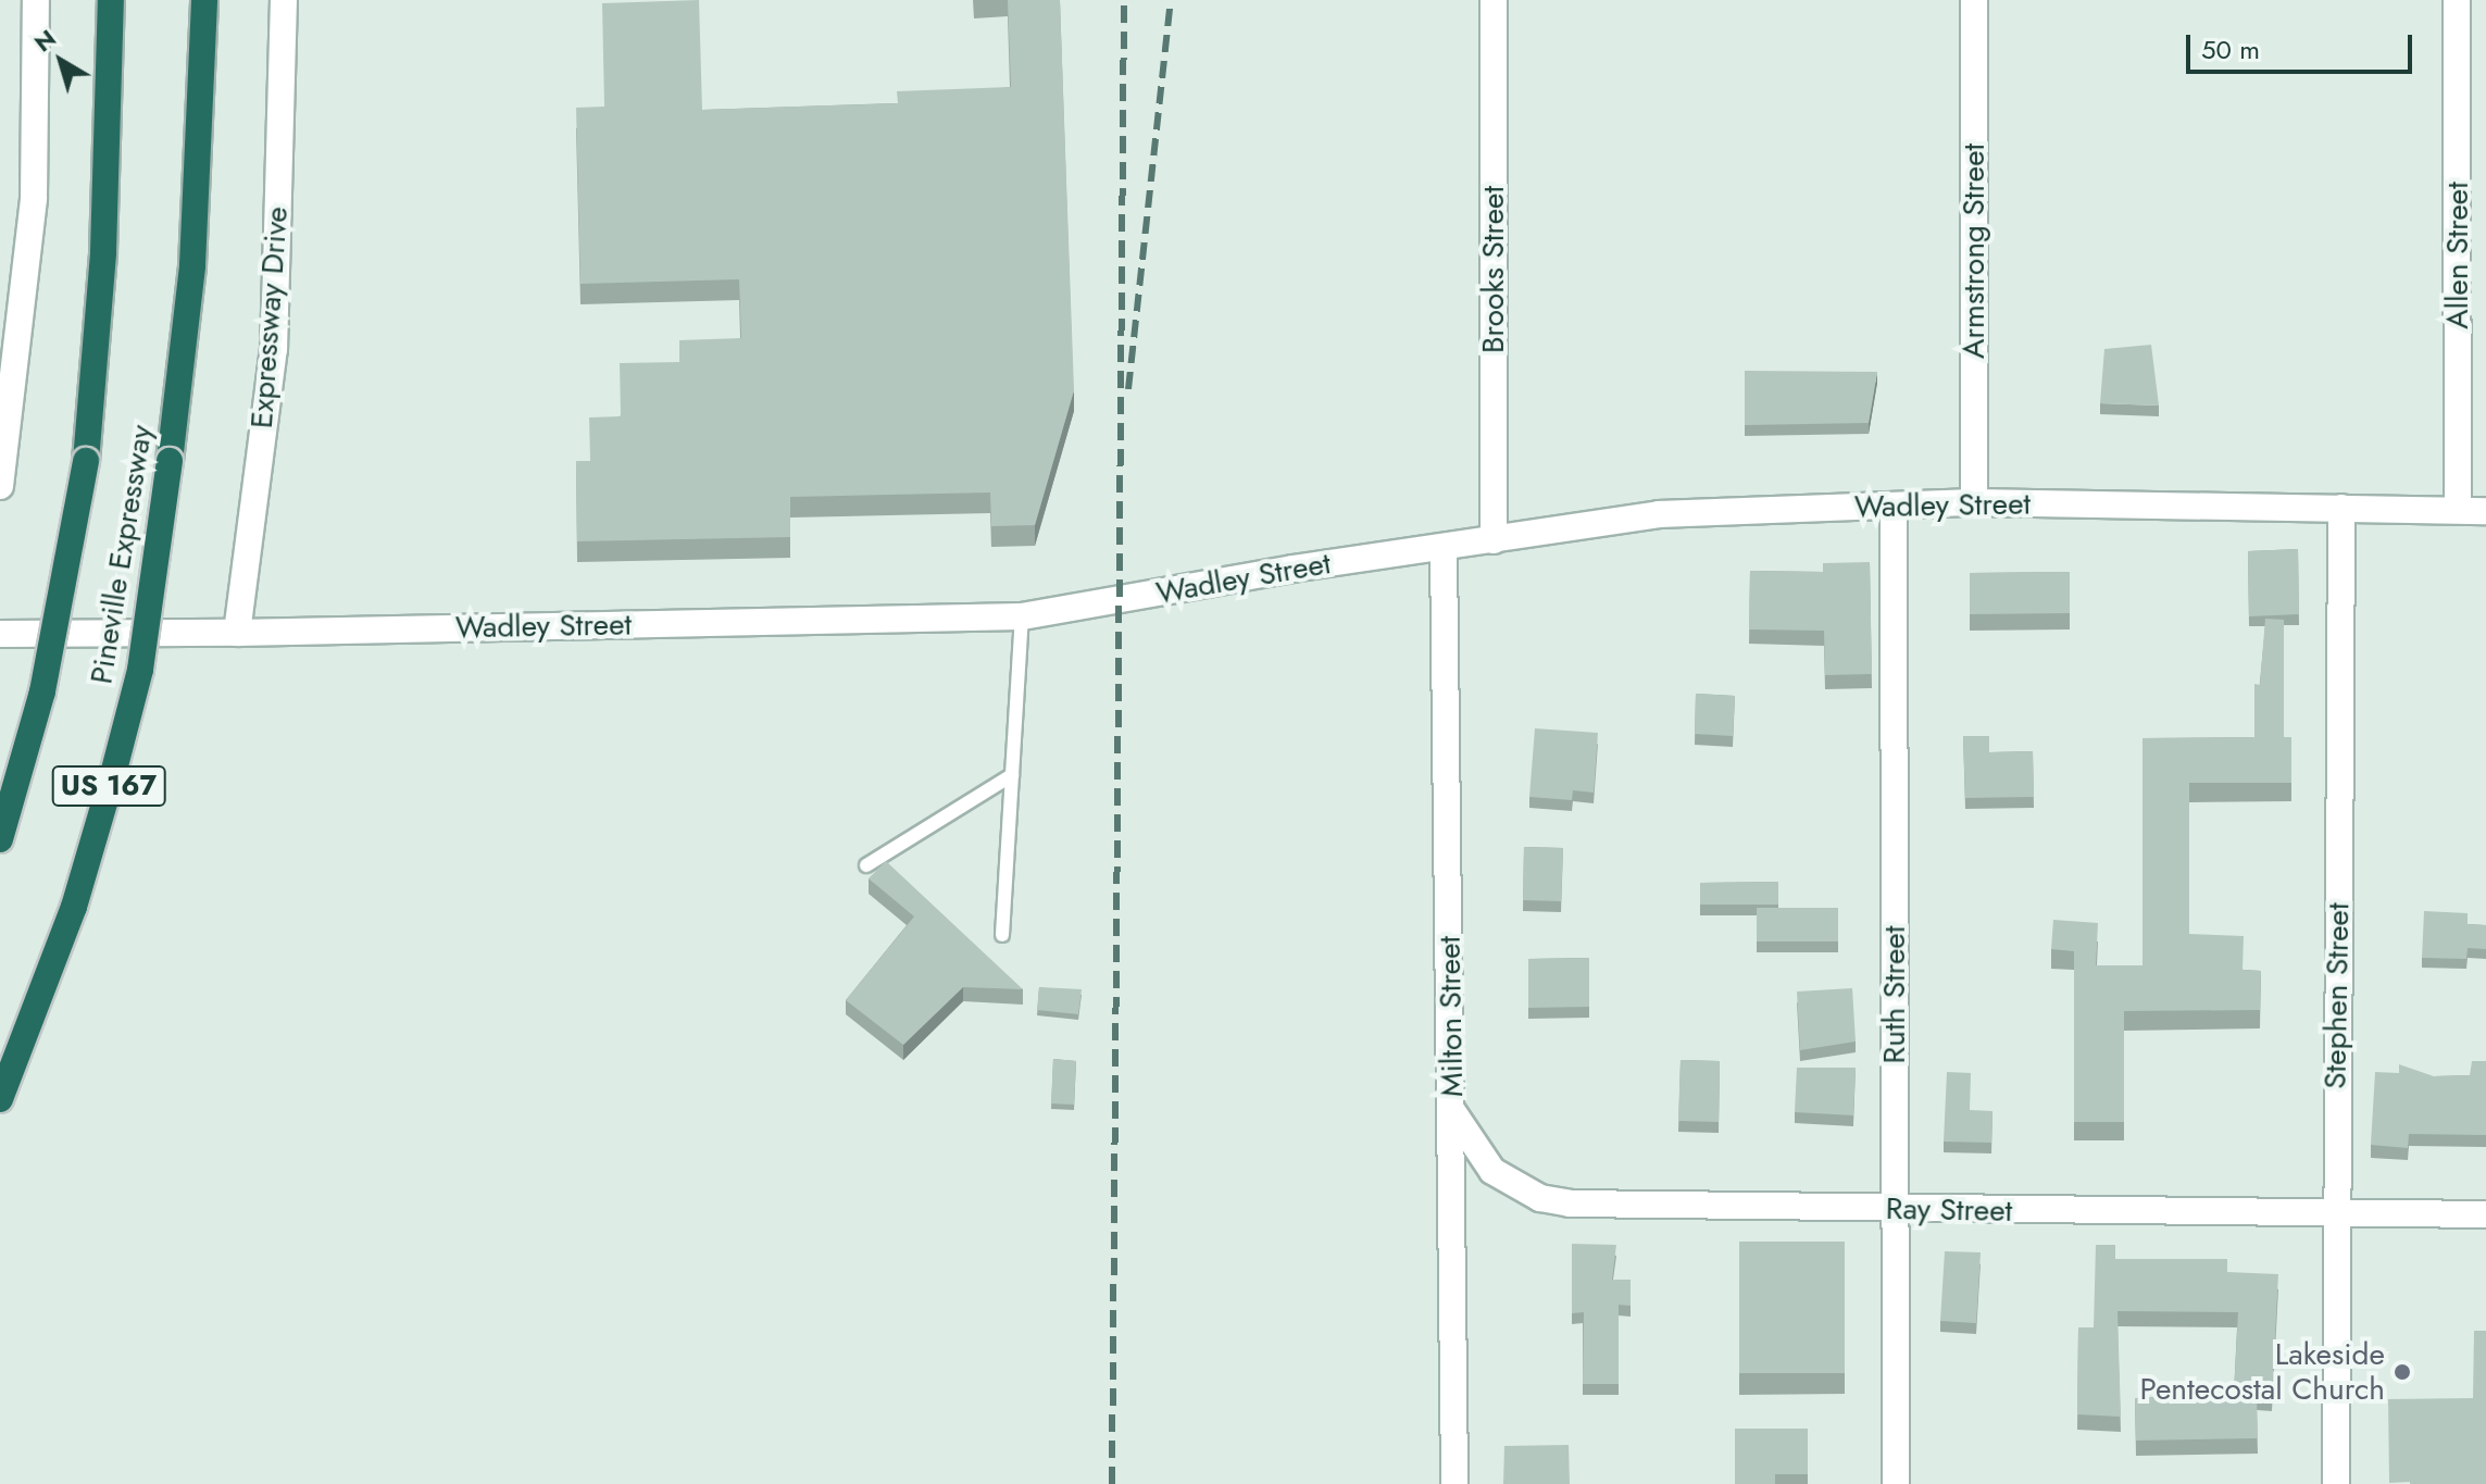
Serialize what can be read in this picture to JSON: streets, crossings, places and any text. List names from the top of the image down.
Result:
{
  "streets": {
    "highway": ["Pineville Expressway", "US 167"],
    "street": [
      "Armstrong Street",
      "Allen Street",
      "Brooks Street",
      "Expressway Drive",
      "Wadley Street",
      "Ruth Street",
      "Stephen Street",
      "Milton Street",
      "Ray Street"
    ]
  },
  "crossings": [
    ["Armstrong Street", "Wadley Street"],
    ["Allen Street", "Wadley Street"],
    ["Brooks Street", "Wadley Street"],
    ["Expressway Drive", "Wadley Street"],
    ["Wadley Street", "Ruth Street"],
    ["Wadley Street", "Stephen Street"],
    ["Wadley Street", "Milton Street"],
    ["Ruth Street", "Ray Street"],
    ["Stephen Street", "Ray Street"],
    ["Milton Street", "Ray Street"]
  ],
  "places": ["Lakeside Pentecostal Church"],
  "scale_bar": "50 m",
  "north": "top left"
}
